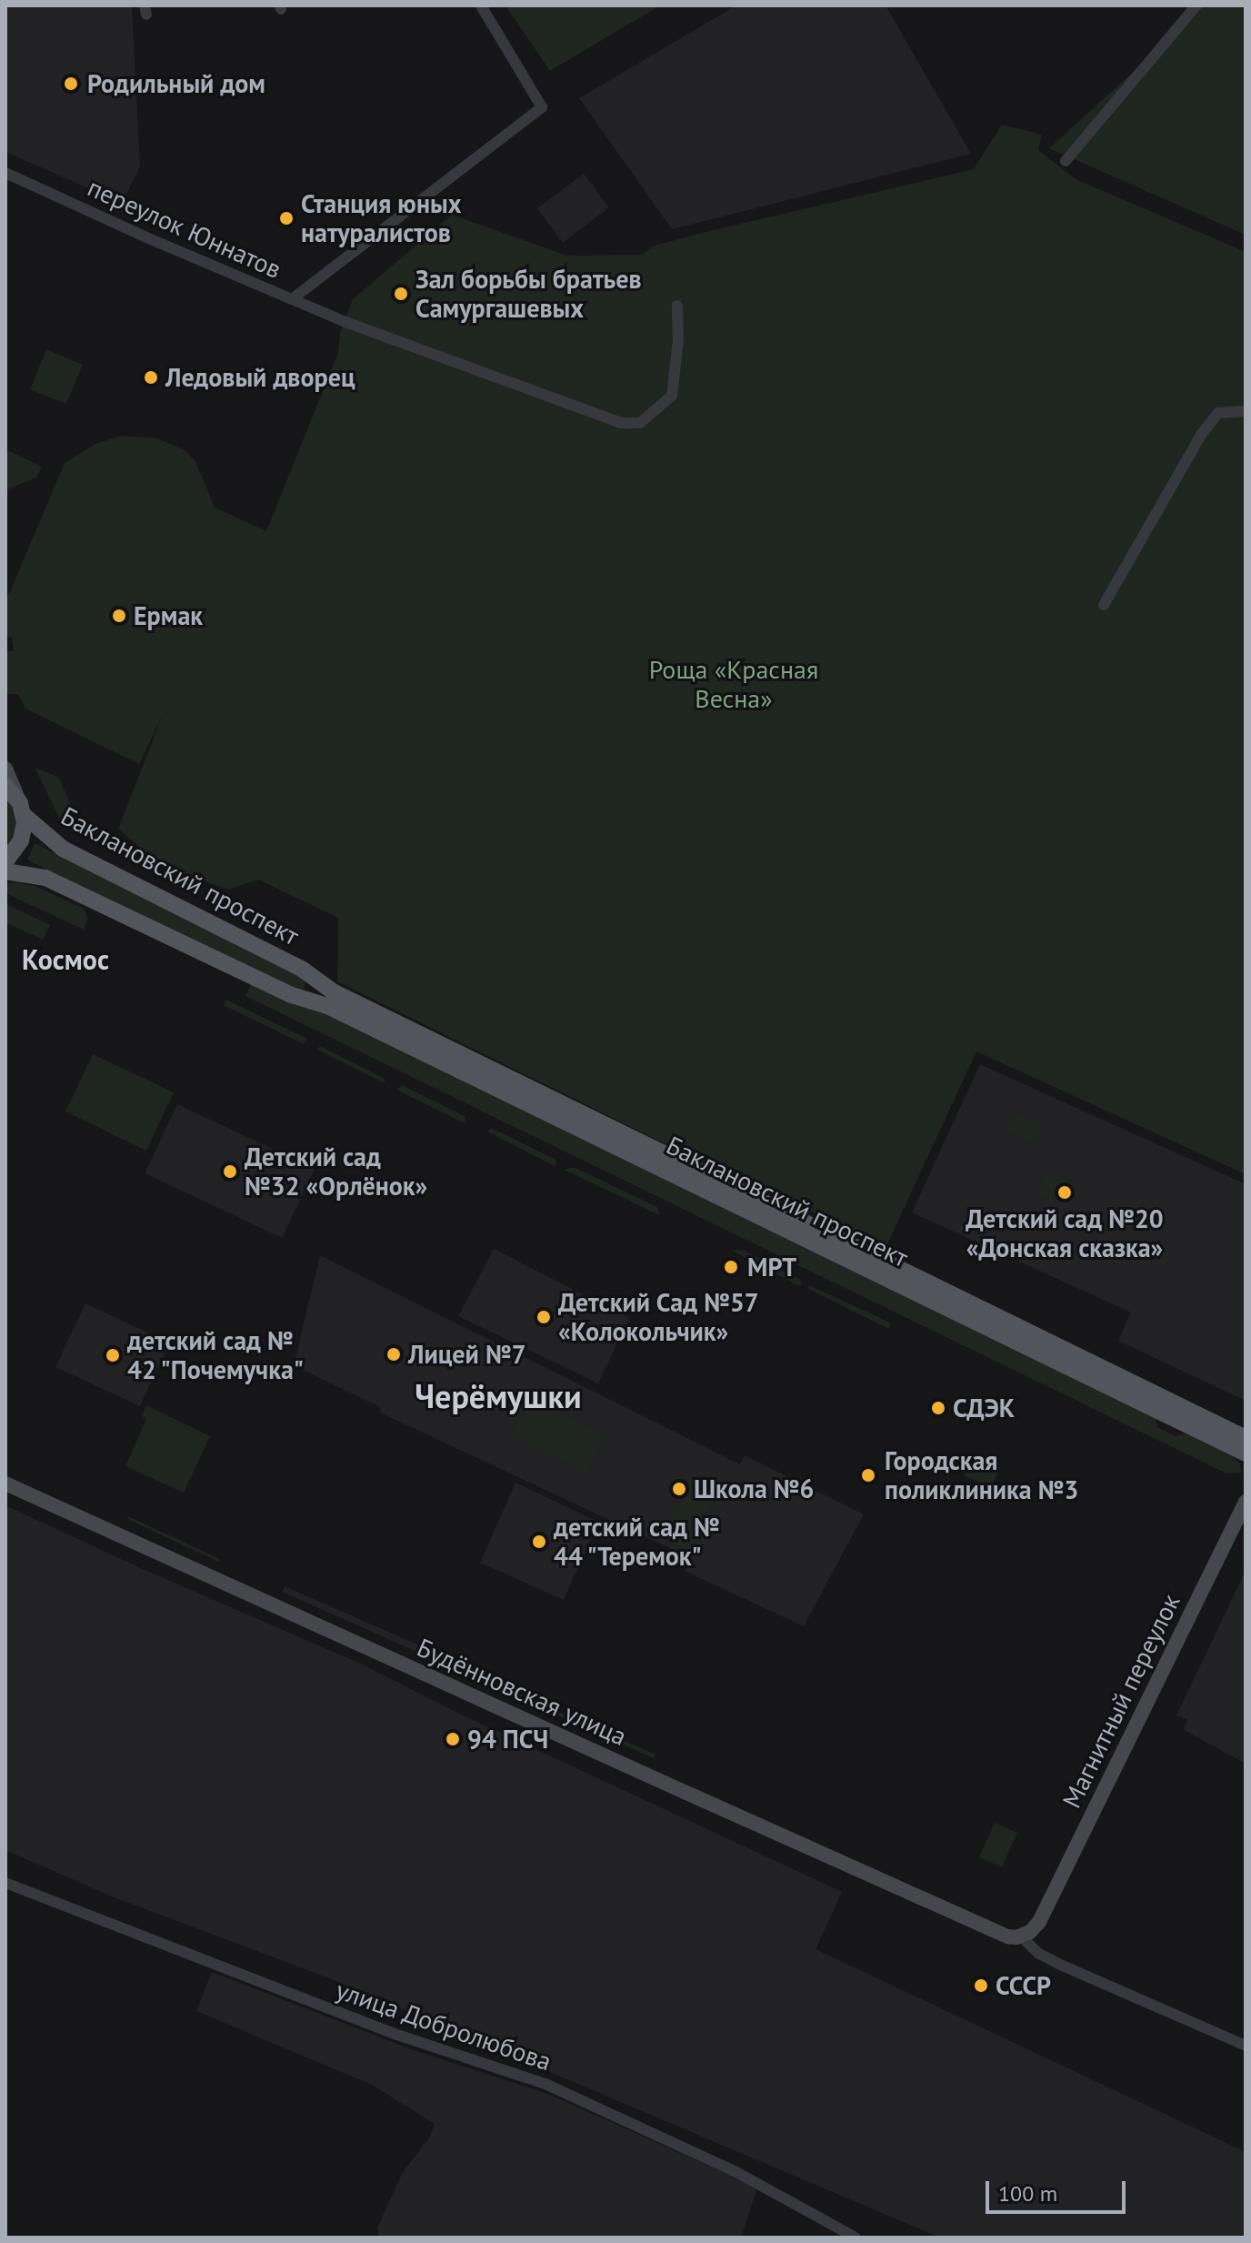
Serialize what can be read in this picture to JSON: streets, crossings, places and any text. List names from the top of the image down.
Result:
{
  "streets": {
    "main road": ["Баклановский проспект", "Будённовская улица", "Магнитный переулок"],
    "street": ["переулок Юннатов", "улица Добролюбова"]
  },
  "crossings": [
    ["Будённовская улица", "Магнитный переулок"]
  ],
  "districts": ["Космос", "Черёмушки"],
  "parks": ["Роща «Красная Весна»"],
  "places": [
    "Родильный дом",
    "Станция юных натуралистов",
    "Зал борьбы братьев Самургашевых",
    "Ледовый дворец",
    "Ермак",
    "Детский сад №32 «Орлёнок»",
    "Детский сад №20 «Донская сказка»",
    "МРТ",
    "Детский Сад №57 «Колокольчик»",
    "Лицей №7",
    "детский сад № 42 \"Почемучка\"",
    "СДЭК",
    "Городская поликлиника №3",
    "Школа №6",
    "детский сад № 44 \"Теремок\"",
    "94 ПСЧ",
    "СССР"
  ],
  "scale_bar": "100 m"
}
